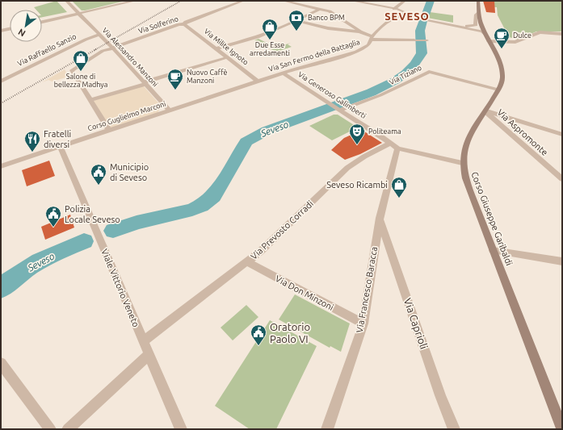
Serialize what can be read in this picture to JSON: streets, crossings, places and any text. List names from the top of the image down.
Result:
{
  "streets": {
    "main road": ["Corso Giuseppe Garibaldi"],
    "street": [
      "Via Solferino",
      "Via Milite Ignoto",
      "Via Raffaello Sanzio",
      "Via San Fermo della Battaglia",
      "Via Alessandro Manzoni",
      "Via Tiziano",
      "Via Generoso Galimberti",
      "Corso Guglielmo Marconi",
      "Via Aspromonte",
      "Via Prevosto Corradi",
      "Viale Vittorio Veneto",
      "Via Francesco Baracca",
      "Via Don Minzoni",
      "Via Caprioli"
    ]
  },
  "crossings": [
    ["Via Solferino", "Via Milite Ignoto"],
    ["Via Solferino", "Via Alessandro Manzoni"],
    ["Via Milite Ignoto", "Via San Fermo della Battaglia"],
    ["Via Milite Ignoto", "Corso Guglielmo Marconi"],
    ["Via Raffaello Sanzio", "Via Alessandro Manzoni"],
    ["Via San Fermo della Battaglia", "Via Generoso Galimberti"],
    ["Via San Fermo della Battaglia", "Corso Guglielmo Marconi"],
    ["Via Alessandro Manzoni", "Corso Guglielmo Marconi"],
    ["Via Tiziano", "Via Generoso Galimberti"],
    ["Via Tiziano", "Corso Giuseppe Garibaldi"],
    ["Via Generoso Galimberti", "Corso Giuseppe Garibaldi"],
    ["Via Generoso Galimberti", "Via Prevosto Corradi"],
    ["Via Generoso Galimberti", "Via Francesco Baracca"],
    ["Corso Guglielmo Marconi", "Viale Vittorio Veneto"],
    ["Via Aspromonte", "Corso Giuseppe Garibaldi"],
    ["Via Prevosto Corradi", "Viale Vittorio Veneto"],
    ["Via Prevosto Corradi", "Via Don Minzoni"],
    ["Via Francesco Baracca", "Via Don Minzoni"],
    ["Via Francesco Baracca", "Via Caprioli"]
  ],
  "districts": ["SEVESO"],
  "water": ["Seveso"],
  "places": {
    "bank": ["Banco BPM"],
    "shop": ["Due Esse arredamenti", "Salone di bellezza Madhya", "Seveso Ricambi"],
    "cafe": ["Dulce", "Nuovo Caffè Manzoni"],
    "theatre": ["Politeama"],
    "restaurant": ["Fratelli diversi"],
    "public building": ["Municipio di Seveso", "Polizia Locale Seveso", "Oratorio Paolo VI"]
  },
  "north": "bottom left"
}
